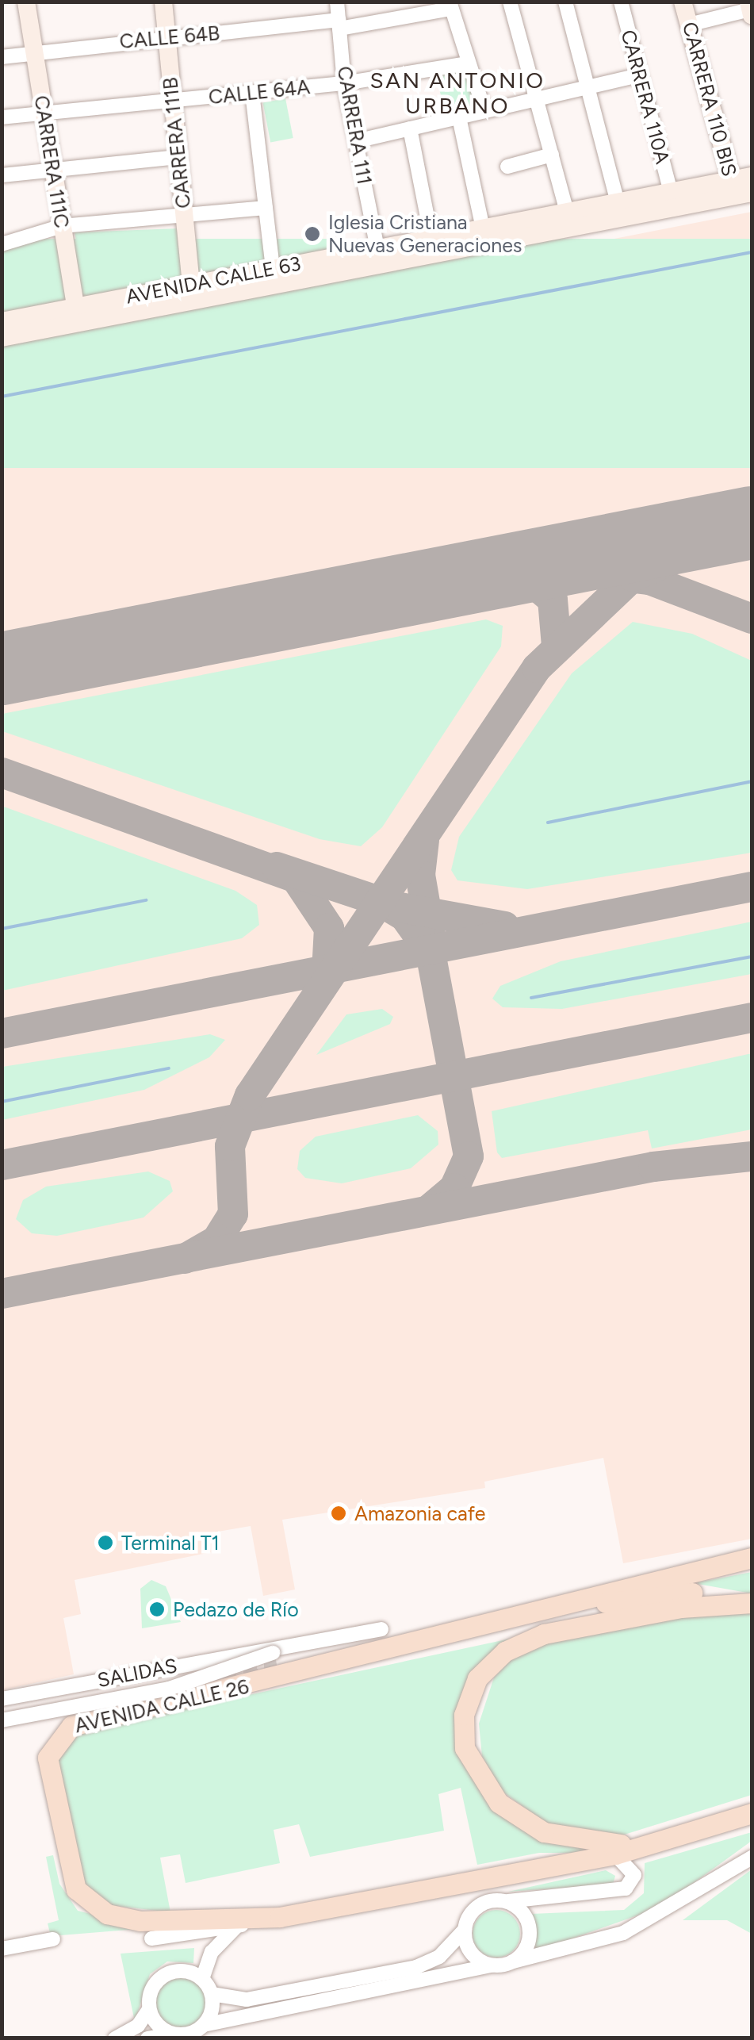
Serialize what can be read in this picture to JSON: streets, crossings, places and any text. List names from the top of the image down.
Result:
{
  "streets": {
    "main road": [
      "CARRERA 110 BIS",
      "CARRERA 111B",
      "CARRERA 111C",
      "AVENIDA CALLE 63",
      "AVENIDA CALLE 26"
    ],
    "street": [
      "CALLE 64B",
      "CALLE 64A",
      "CARRERA 110A",
      "CARRERA 111",
      "SALIDAS"
    ]
  },
  "crossings": [
    ["CALLE 64B", "CARRERA 111"],
    ["CALLE 64B", "CARRERA 111B"],
    ["CALLE 64B", "CARRERA 111C"],
    ["CALLE 64A", "CARRERA 111"],
    ["CALLE 64A", "CARRERA 111B"],
    ["CALLE 64A", "CARRERA 111C"],
    ["CARRERA 110A", "AVENIDA CALLE 63"],
    ["CARRERA 110 BIS", "AVENIDA CALLE 63"],
    ["CARRERA 111", "AVENIDA CALLE 63"],
    ["CARRERA 111B", "AVENIDA CALLE 63"],
    ["CARRERA 111C", "AVENIDA CALLE 63"]
  ],
  "districts": ["SAN ANTONIO URBANO"],
  "places": [
    "Iglesia Cristiana Nuevas Generaciones",
    "Amazonia cafe",
    "Terminal T1",
    "Pedazo de Río"
  ]
}
